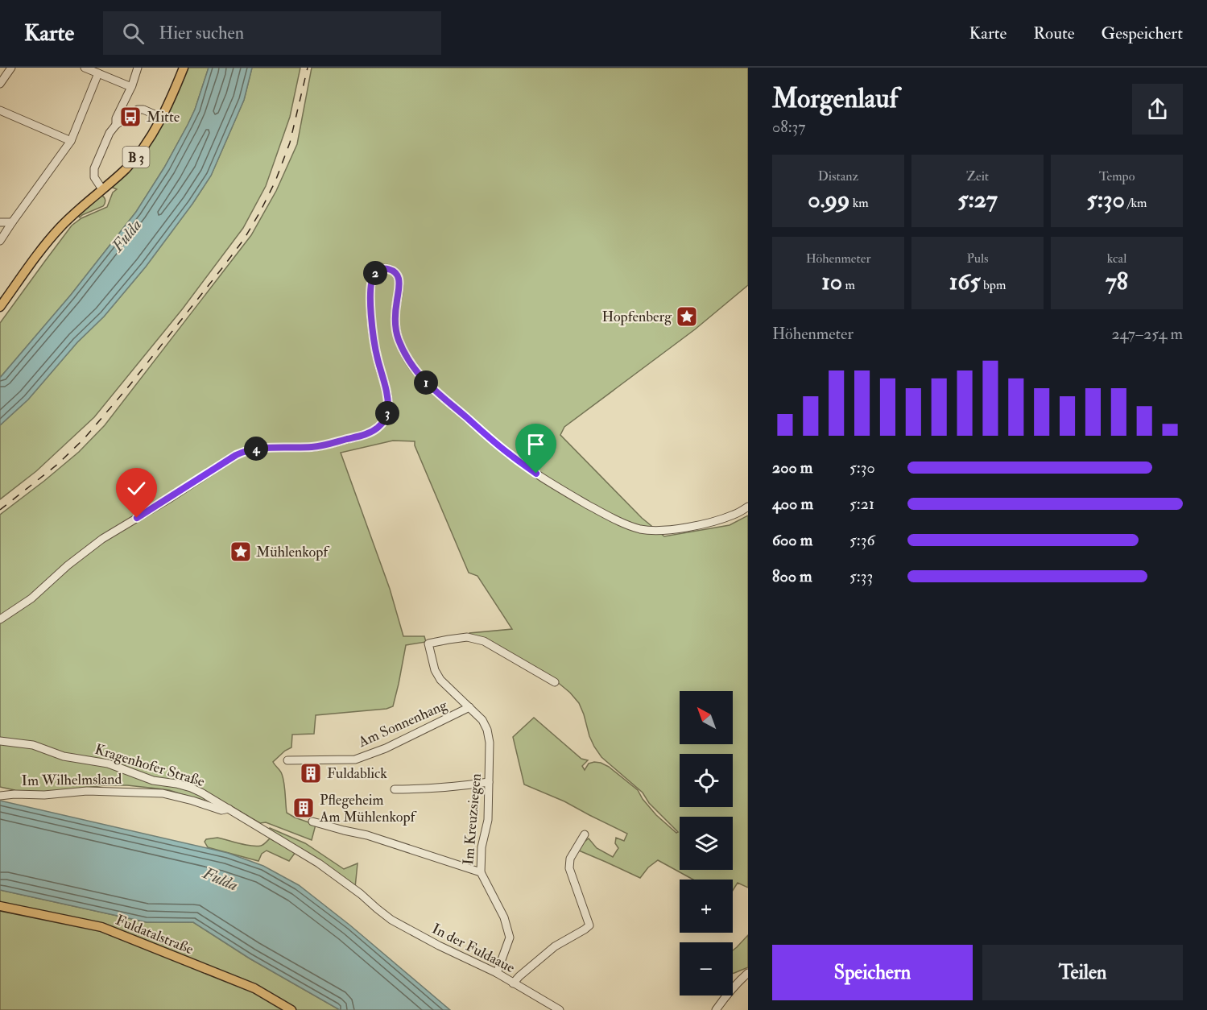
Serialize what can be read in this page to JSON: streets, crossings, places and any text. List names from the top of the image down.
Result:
{
  "streets": {
    "main road": ["B 3", "Fuldatalstraße"],
    "street": [
      "Am Sonnenhang",
      "Kragenhofer Straße",
      "Im Wilhelmsland",
      "Im Kreuzsiegen",
      "In der Fuldaaue"
    ]
  },
  "crossings": [
    ["Am Sonnenhang", "Im Kreuzsiegen"],
    ["Kragenhofer Straße", "Im Wilhelmsland"],
    ["Kragenhofer Straße", "In der Fuldaaue"],
    ["Im Kreuzsiegen", "In der Fuldaaue"]
  ],
  "water": ["Fulda"],
  "places": {
    "bus stop": ["Mitte"],
    "place": ["Hopfenberg", "Mühlenkopf"],
    "building": ["Fuldablick", "Pflegeheim Am Mühlenkopf"]
  },
  "north": "top left",
  "page": {
    "header": "Karte",
    "search": "Hier suchen",
    "nav": ["Karte", "Route", "Gespeichert"],
    "heading": ["Morgenlauf", "08:37"],
    "stats": [
      ["Distanz", "0.99 km"],
      ["Zeit", "5:27"],
      ["Tempo", "5:30 /km"],
      ["Höhenmeter", "10 m"],
      ["Puls", "165 bpm"],
      ["kcal", "78"]
    ],
    "pins": [
      "2",
      "1",
      "3",
      "4"
    ],
    "chart": ["Höhenmeter", "247–254 m"],
    "list": [
      {
        "name": "200 m",
        "note": "5:30"
      },
      {
        "name": "400 m",
        "note": "5:21"
      },
      {
        "name": "600 m",
        "note": "5:36"
      },
      {
        "name": "800 m",
        "note": "5:33"
      }
    ],
    "map_buttons": ["+", "−"],
    "buttons": ["Speichern", "Teilen"]
  }
}
